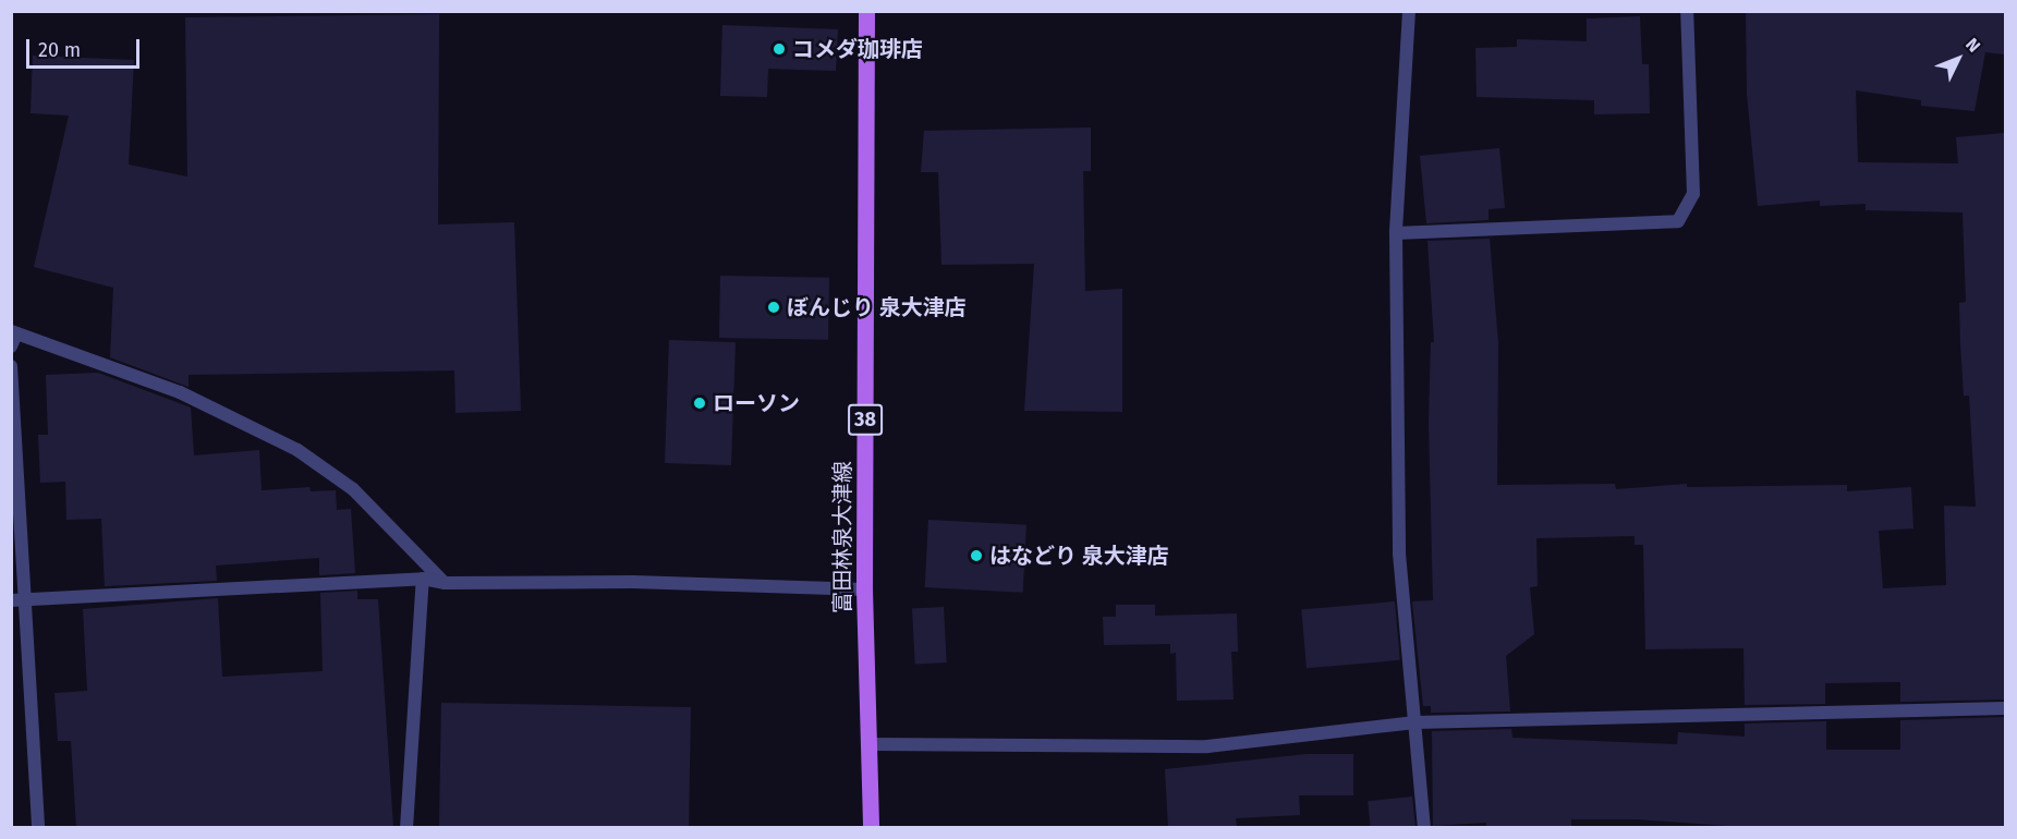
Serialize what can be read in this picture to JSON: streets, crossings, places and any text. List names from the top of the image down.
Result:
{
  "streets": {
    "main road": ["38", "富田林泉大津線"]
  },
  "places": [
    "コメダ珈琲店",
    "ぼんじり 泉大津店",
    "ローソン",
    "はなどり 泉大津店"
  ],
  "scale_bar": "20 m",
  "north": "top right"
}
